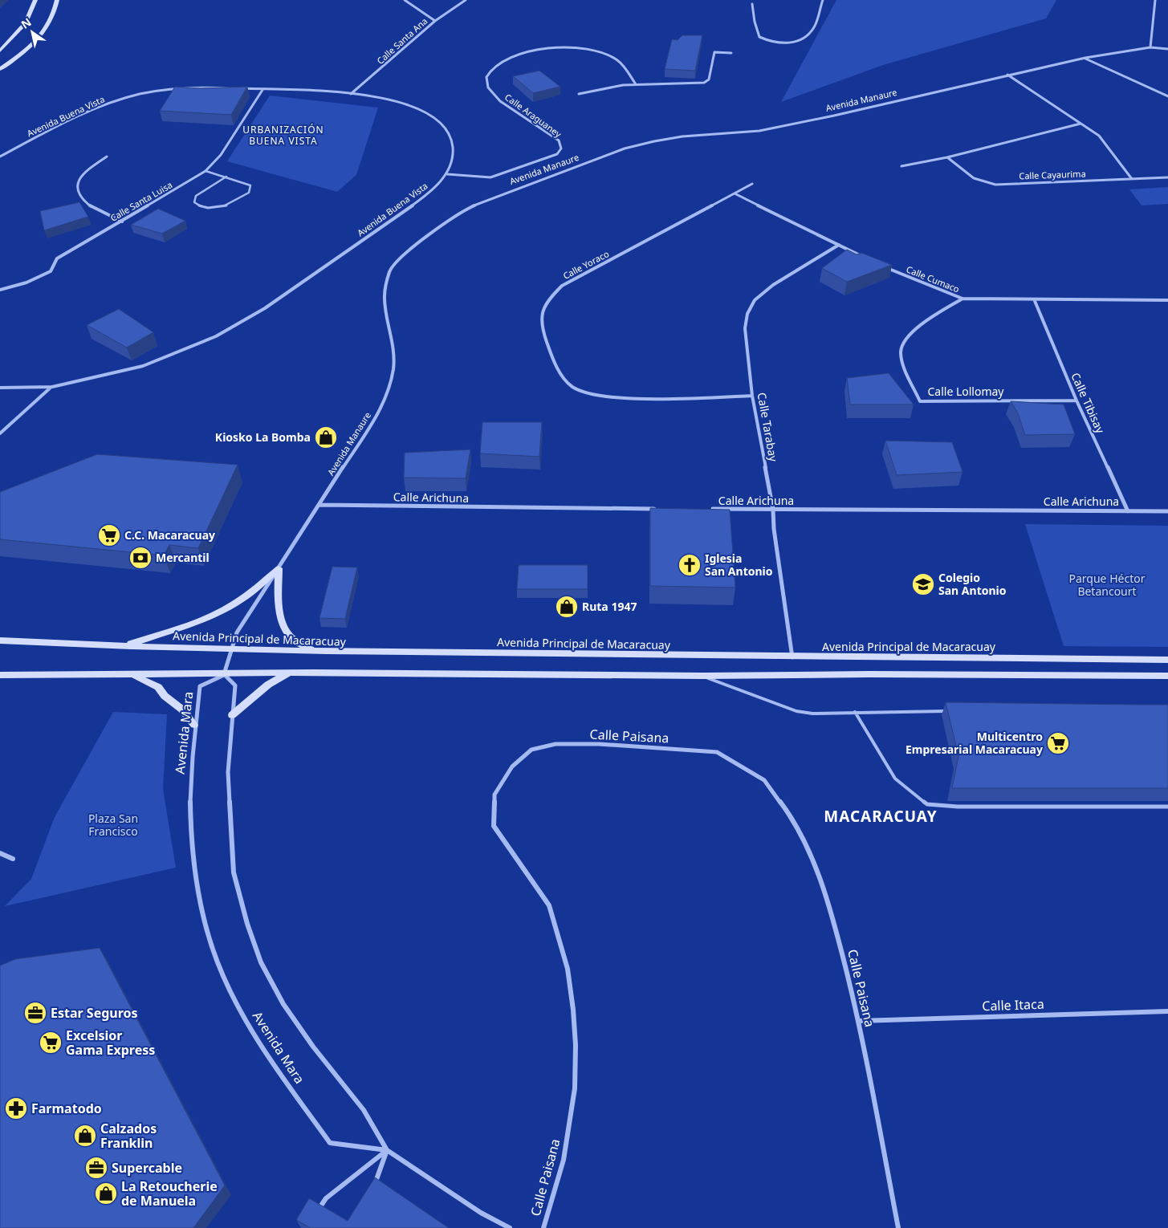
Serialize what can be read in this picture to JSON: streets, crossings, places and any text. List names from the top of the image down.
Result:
{
  "streets": {
    "street": [
      "Calle Santa Ana",
      "Avenida Manaure",
      "Calle Araguaney",
      "Avenida Buena Vista",
      "Calle Cayaurima",
      "Calle Santa Luisa",
      "Calle Yoraco",
      "Calle Cumaco",
      "Calle Lollomay",
      "Calle Tibisay",
      "Calle Tarabay",
      "Calle Arichuna",
      "Avenida Principal de Macaracuay",
      "Avenida Mara",
      "Calle Paisana",
      "Calle Itaca"
    ]
  },
  "crossings": [
    ["Calle Santa Ana", "Avenida Buena Vista"],
    ["Avenida Manaure", "Calle Arichuna"],
    ["Avenida Manaure", "Avenida Principal de Macaracuay"],
    ["Avenida Manaure", "Avenida Mara"],
    ["Calle Araguaney", "Avenida Buena Vista"],
    ["Avenida Buena Vista", "Calle Santa Luisa"],
    ["Calle Yoraco", "Calle Tarabay"],
    ["Calle Cumaco", "Calle Lollomay"],
    ["Calle Cumaco", "Calle Tibisay"],
    ["Calle Lollomay", "Calle Tibisay"],
    ["Calle Tibisay", "Calle Arichuna"],
    ["Calle Tarabay", "Calle Arichuna"],
    ["Calle Tarabay", "Avenida Principal de Macaracuay"],
    ["Calle Paisana", "Calle Itaca"]
  ],
  "districts": ["URBANIZACIÓN BUENA VISTA", "MACARACUAY"],
  "parks": ["Parque Héctor Betancourt", "Plaza San Francisco"],
  "places": {
    "shop": [
      "Kiosko La Bomba",
      "Ruta 1947",
      "Calzados Franklin",
      "La Retoucherie de Manuela"
    ],
    "supermarket": ["C.C. Macaracuay", "Multicentro Empresarial Macaracuay", "Excelsior Gama Express"],
    "bank": ["Mercantil"],
    "church": ["Iglesia San Antonio"],
    "school or university": ["Colegio San Antonio"],
    "office": ["Estar Seguros", "Supercable"],
    "pharmacy": ["Farmatodo"]
  },
  "north": "top left"
}
